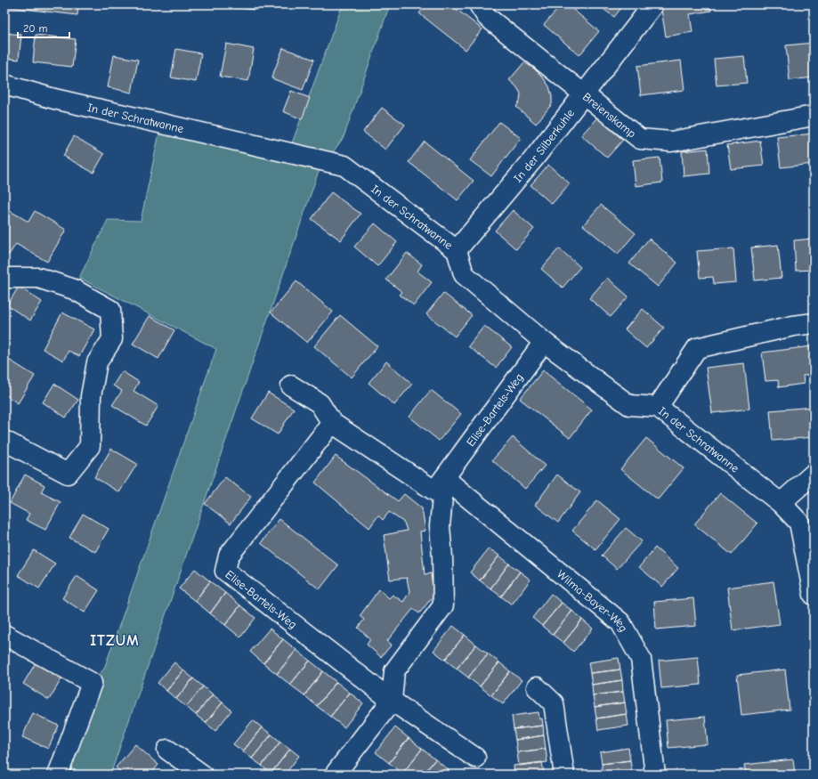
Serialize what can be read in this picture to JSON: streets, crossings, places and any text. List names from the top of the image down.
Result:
{
  "streets": {
    "street": [
      "Breienskamp",
      "In der Schratwanne",
      "In der Silberkuhle",
      "Elise-Bartels-Weg",
      "Wilma-Bayer-Weg"
    ]
  },
  "crossings": [
    ["Breienskamp", "In der Silberkuhle"],
    ["In der Schratwanne", "In der Silberkuhle"],
    ["In der Schratwanne", "Elise-Bartels-Weg"],
    ["Elise-Bartels-Weg", "Wilma-Bayer-Weg"]
  ],
  "districts": ["ITZUM"],
  "scale_bar": "20 m"
}
